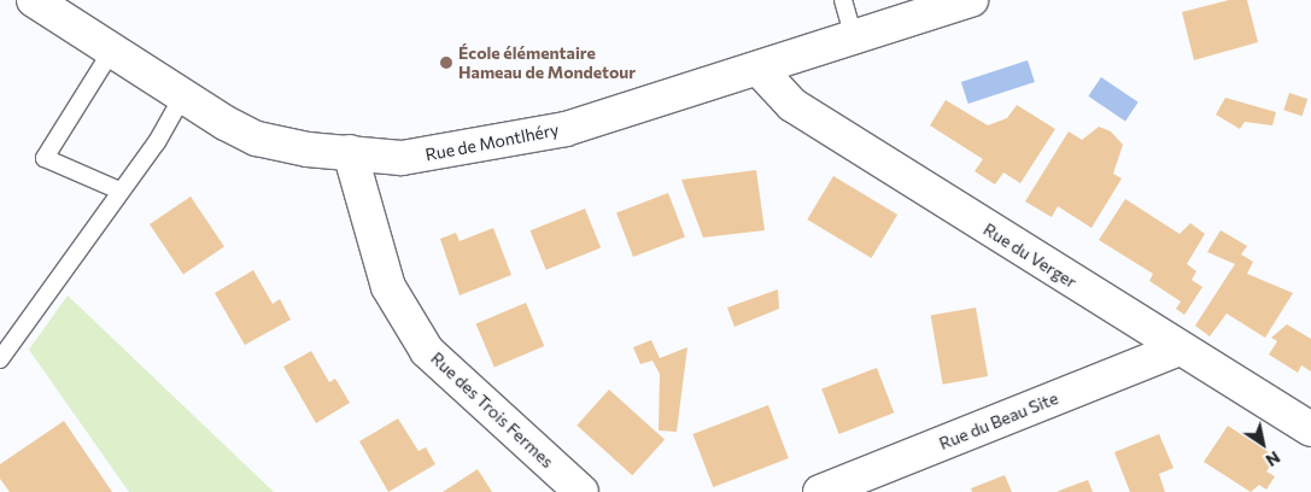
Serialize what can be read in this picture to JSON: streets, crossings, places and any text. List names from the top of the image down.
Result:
{
  "streets": {
    "street": [
      "Rue de Montlhéry",
      "Rue du Verger",
      "Rue des Trois Fermes",
      "Rue du Beau Site"
    ]
  },
  "crossings": [
    ["Rue de Montlhéry", "Rue du Verger"],
    ["Rue de Montlhéry", "Rue des Trois Fermes"],
    ["Rue du Verger", "Rue du Beau Site"]
  ],
  "places": ["École élémentaire Hameau de Mondetour"],
  "north": "bottom right"
}
